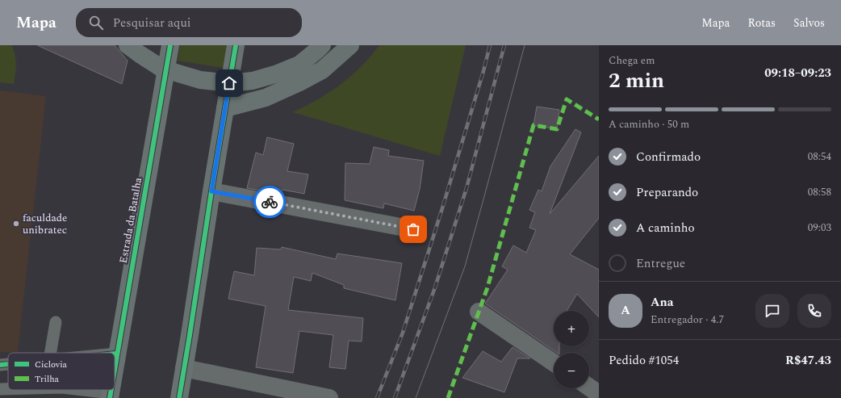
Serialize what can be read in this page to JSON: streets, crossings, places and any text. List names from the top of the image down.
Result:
{
  "streets": {
    "highway": ["Estrada da Batalha"]
  },
  "places": ["faculdade unibratec"],
  "legend": ["Ciclovia", "Trilha"],
  "page": {
    "header": "Mapa",
    "search": "Pesquisar aqui",
    "nav": ["Mapa", "Rotas", "Salvos"],
    "heading": ["2 min", "Chega em", "09:18–09:23"],
    "panel": [
      "Ana",
      "Entregador · 4.7",
      "Pedido #1054",
      "R$47.43"
    ],
    "bar": "A caminho · 50 m",
    "list": [
      ["Confirmado", "08:54"],
      ["Preparando", "08:58"],
      ["A caminho", "09:03"],
      "Entregue"
    ],
    "round": "A",
    "map_buttons": ["+", "−"]
  }
}
